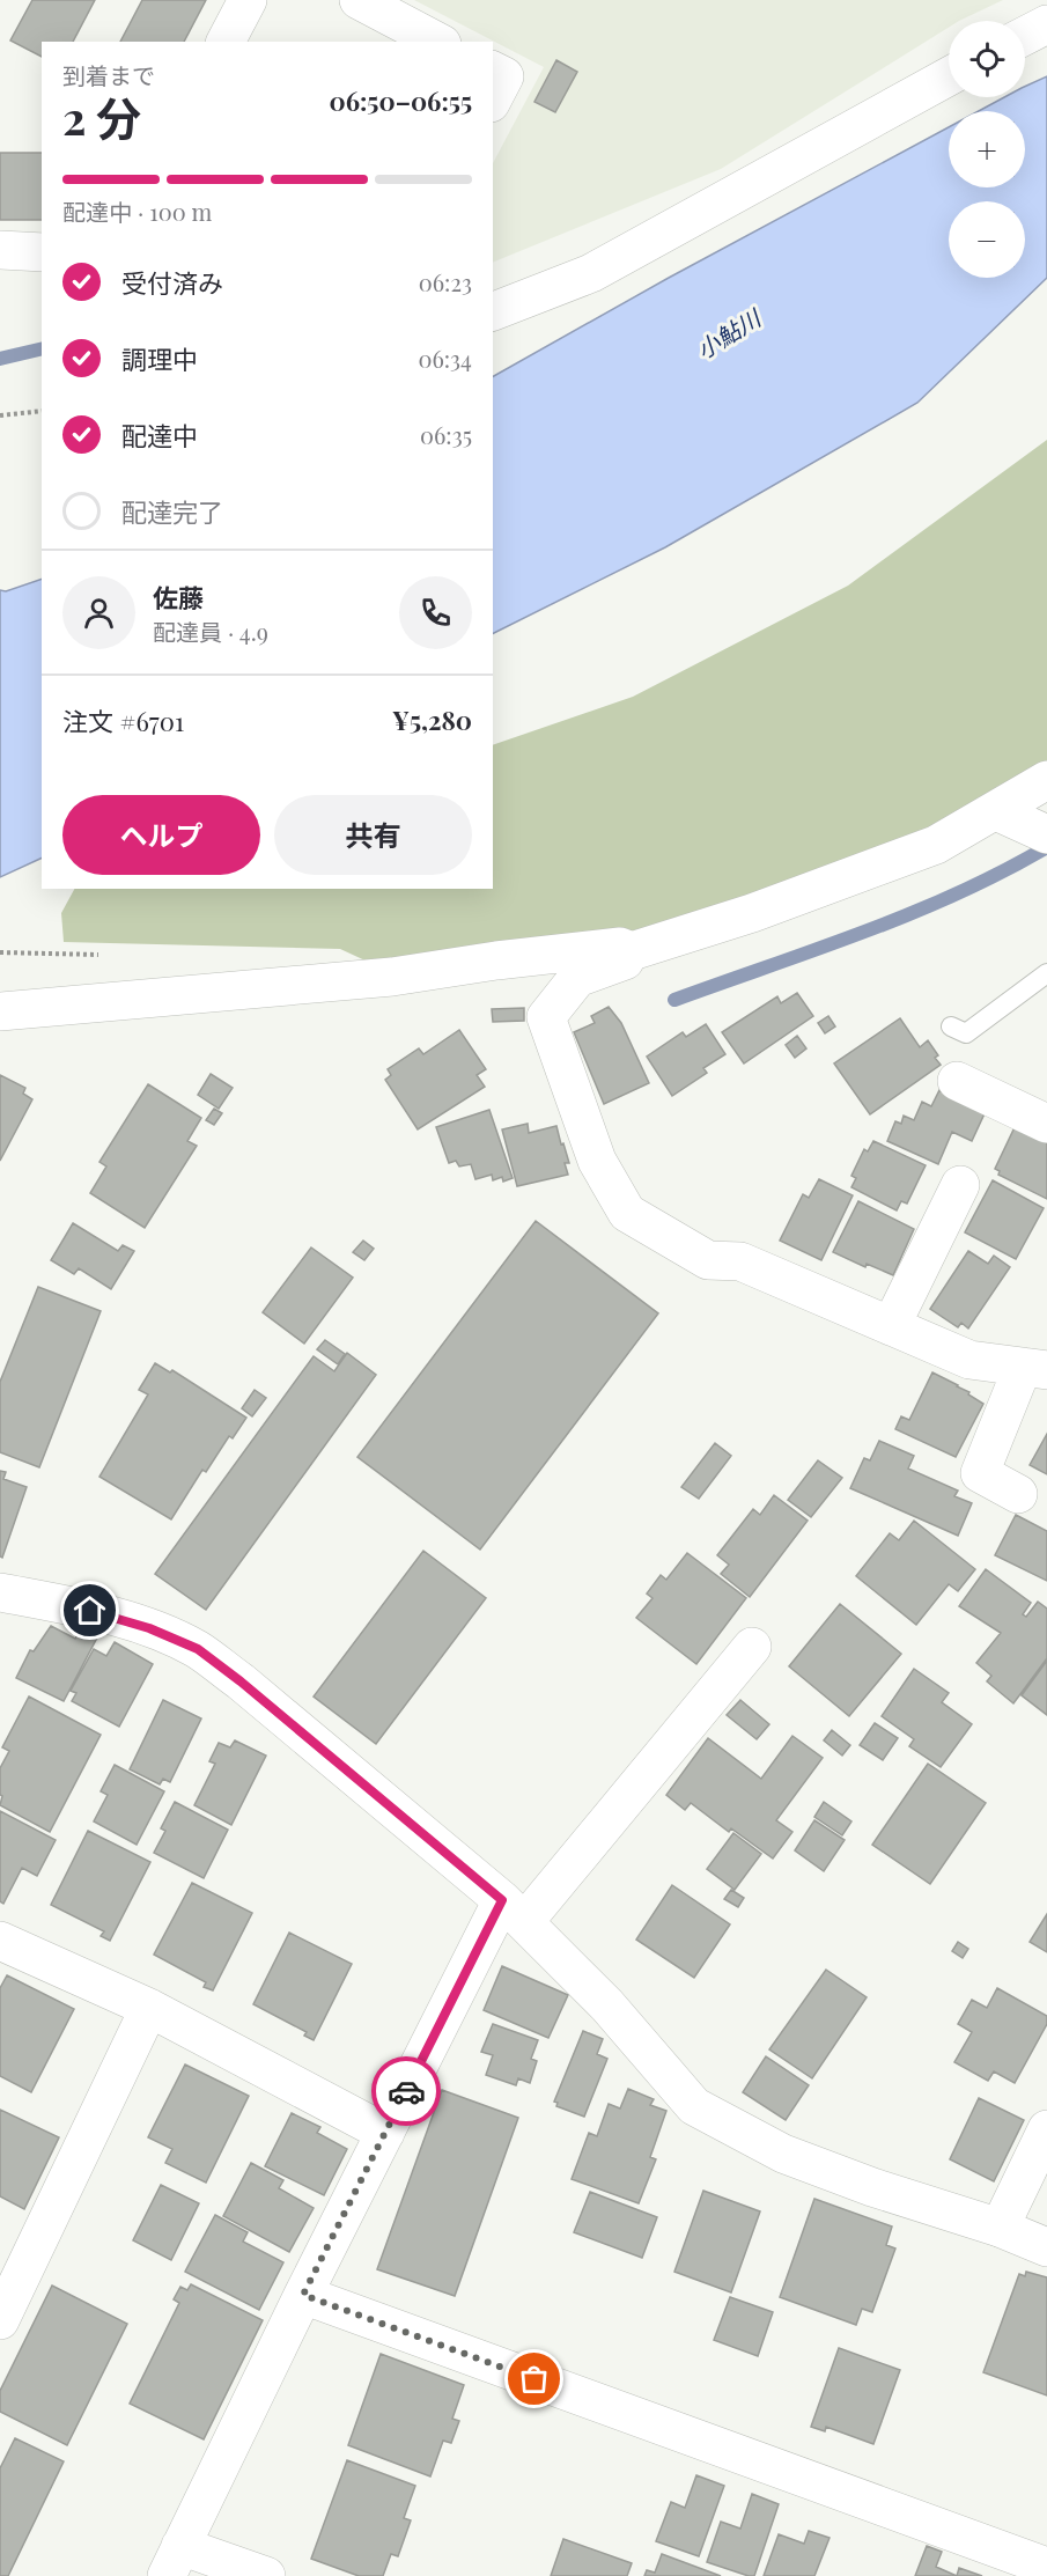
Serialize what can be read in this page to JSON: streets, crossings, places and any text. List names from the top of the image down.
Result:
{
  "water": ["小鮎川"],
  "page": {
    "map_buttons": ["+", "−"],
    "heading": ["2 分", "到着まで", "06:50–06:55"],
    "panel": [
      "佐藤",
      "配達員 · 4.9",
      "注文 #6701",
      "¥5,280"
    ],
    "bar": "配達中 · 100 m",
    "list": [
      ["受付済み", "06:23"],
      ["調理中", "06:34"],
      ["配達中", "06:35"],
      "配達完了"
    ],
    "buttons": ["ヘルプ", "共有"]
  }
}
